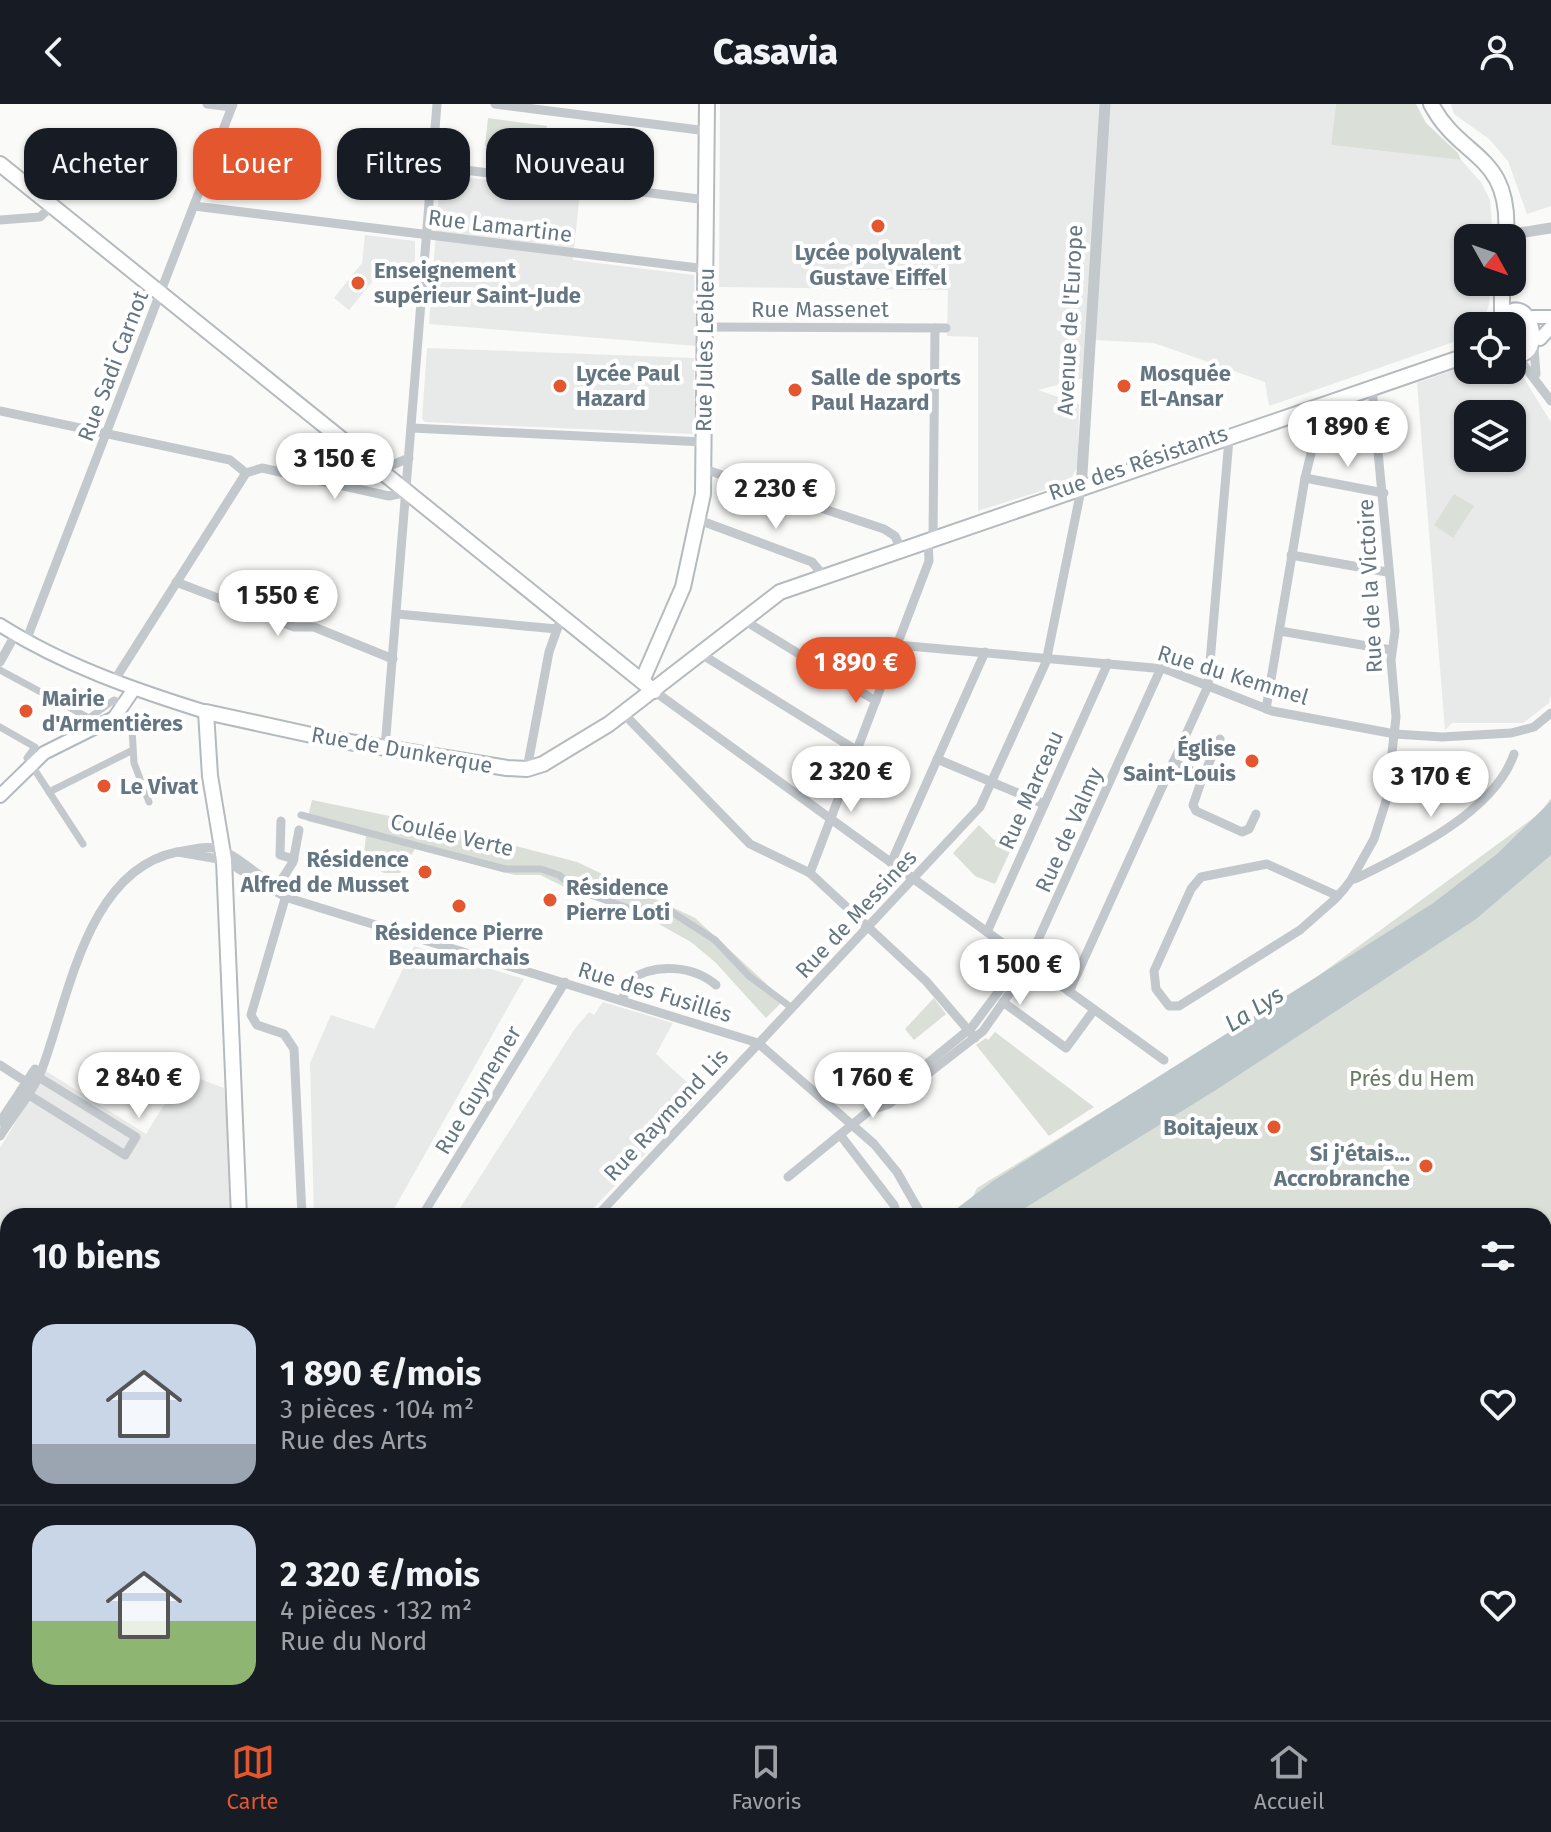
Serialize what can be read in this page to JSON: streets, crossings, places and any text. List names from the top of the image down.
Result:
{
  "streets": {
    "main road": ["Rue Jules Lebleu", "Rue des Résistants", "Rue de Dunkerque"],
    "street": [
      "Rue Lamartine",
      "Rue Massenet",
      "Avenue de l'Europe",
      "Rue Sadi Carnot",
      "Rue de la Victoire",
      "Rue du Kemmel",
      "Rue Marceau",
      "Rue de Valmy",
      "Coulée Verte",
      "Rue de Messines",
      "Rue des Fusillés",
      "Rue Guynemer",
      "Rue Raymond Lis"
    ]
  },
  "crossings": [
    ["Rue Lamartine", "Rue Jules Lebleu"],
    ["Rue Lamartine", "Rue Sadi Carnot"],
    ["Rue Massenet", "Rue Jules Lebleu"],
    ["Avenue de l'Europe", "Rue des Résistants"],
    ["Avenue de l'Europe", "Rue de Messines"],
    ["Rue Sadi Carnot", "Rue de Dunkerque"],
    ["Rue des Résistants", "Rue de la Victoire"],
    ["Rue des Résistants", "Rue de Messines"],
    ["Rue de la Victoire", "Rue du Kemmel"],
    ["Rue du Kemmel", "Rue Marceau"],
    ["Rue du Kemmel", "Rue de Valmy"],
    ["Rue du Kemmel", "Rue de Messines"],
    ["Coulée Verte", "Rue de Messines"],
    ["Rue de Messines", "Rue des Fusillés"],
    ["Rue de Messines", "Rue Raymond Lis"],
    ["Rue des Fusillés", "Rue Guynemer"],
    ["Rue des Fusillés", "Rue Raymond Lis"]
  ],
  "water": ["La Lys"],
  "parks": ["Prés du Hem"],
  "places": [
    "Lycée polyvalent Gustave Eiffel",
    "Enseignement supérieur Saint-Jude",
    "Lycée Paul Hazard",
    "Mosquée El-Ansar",
    "Salle de sports Paul Hazard",
    "Mairie d'Armentières",
    "Église Saint-Louis",
    "Le Vivat",
    "Résidence Alfred de Musset",
    "Résidence Pierre Loti",
    "Résidence Pierre Beaumarchais",
    "Boitajeux",
    "Si j'étais... Accrobranche"
  ],
  "north": "bottom right",
  "page": {
    "header": "Casavia",
    "chip": [
      "Acheter",
      "Louer",
      "Filtres",
      "Nouveau"
    ],
    "price": [
      "1 890 €",
      "3 150 €",
      "2 230 €",
      "1 550 €",
      "1 890 €",
      "2 320 €",
      "3 170 €",
      "1 500 €",
      "2 840 €",
      "1 760 €"
    ],
    "heading": "10 biens",
    "list": [
      {
        "name": "1 890 €/mois",
        "note": "3 pièces · 104 m² · Rue des Arts"
      },
      {
        "name": "2 320 €/mois",
        "note": "4 pièces · 132 m² · Rue du Nord"
      }
    ],
    "tabs": ["Carte", "Favoris", "Accueil"]
  }
}
